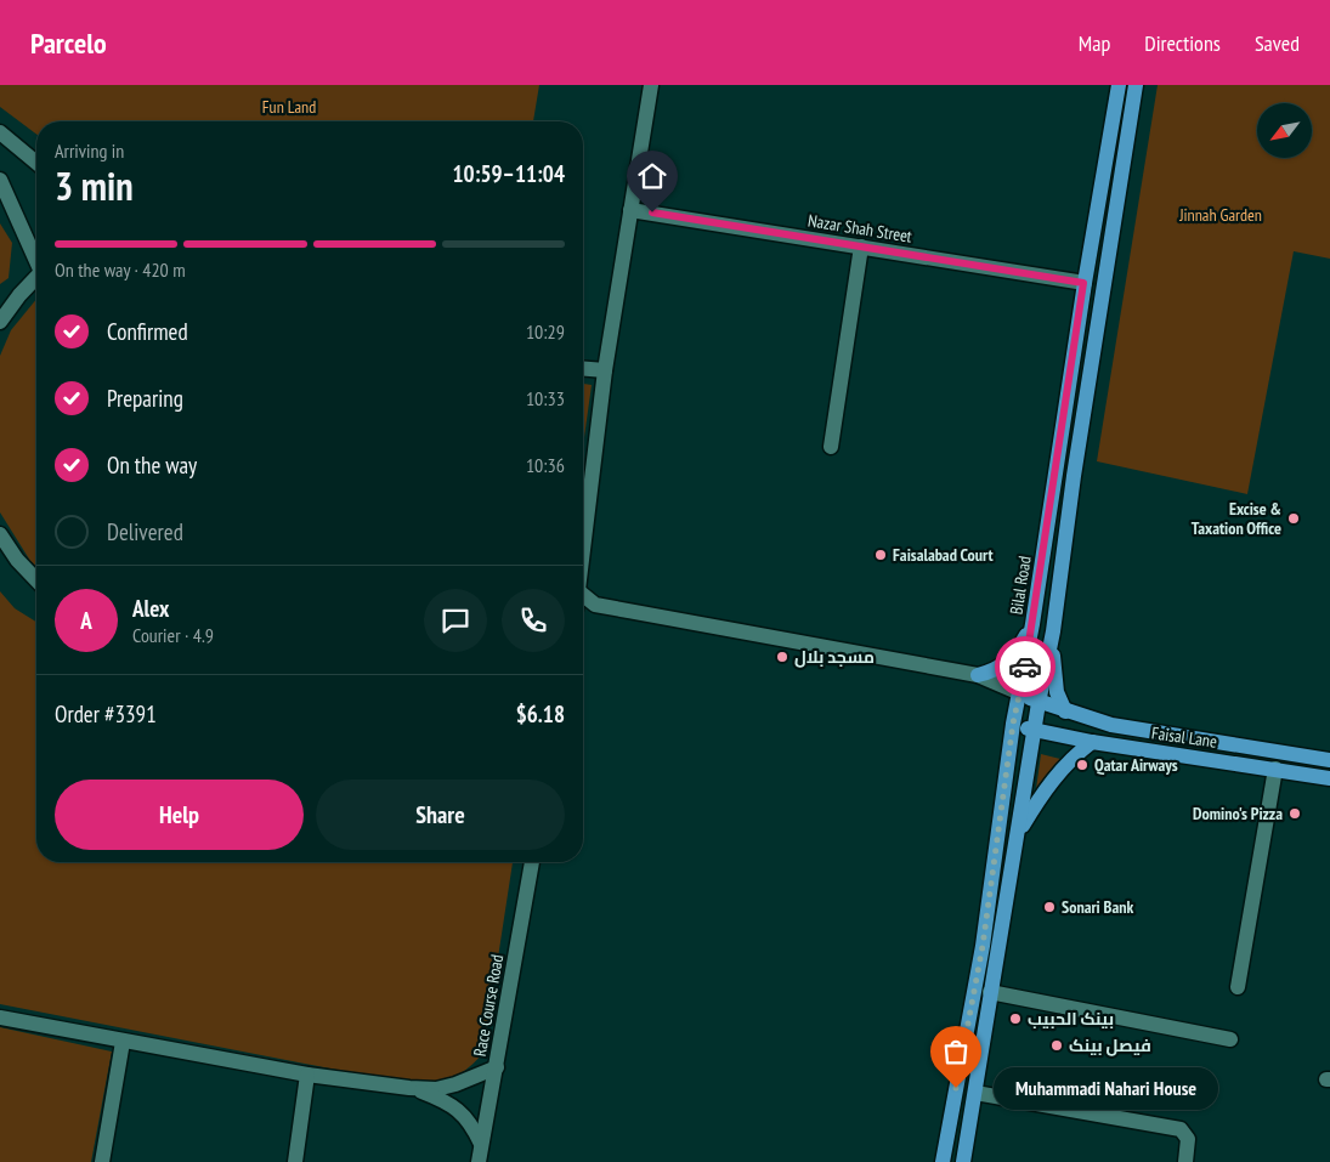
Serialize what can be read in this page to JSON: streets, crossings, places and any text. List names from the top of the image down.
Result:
{
  "streets": {
    "main road": ["Bilal Road", "Faisal Lane"],
    "street": ["Nazar Shah Street", "Race Course Road"]
  },
  "crossings": [
    ["Nazar Shah Street", "Bilal Road"],
    ["Bilal Road", "Faisal Lane"]
  ],
  "parks": ["Fun Land", "Jinnah Garden"],
  "places": [
    "Excise & Taxation Office",
    "Faisalabad Court",
    "مسجد بلال",
    "Qatar Airways",
    "Domino's Pizza",
    "Sonari Bank",
    "بينک الحبيب",
    "فیصل بینک",
    "Muhammadi Nahari House"
  ],
  "north": "bottom left",
  "page": {
    "header": "Parcelo",
    "nav": ["Map", "Directions", "Saved"],
    "heading": ["3 min", "Arriving in", "10:59–11:04"],
    "panel": [
      "Alex",
      "Courier · 4.9",
      "Order #3391",
      "$6.18"
    ],
    "bar": "On the way · 420 m",
    "list": [
      ["Confirmed", "10:29"],
      ["Preparing", "10:33"],
      ["On the way", "10:36"],
      "Delivered"
    ],
    "round": "A",
    "buttons": ["Help", "Share"],
    "bubble": "Muhammadi Nahari House"
  }
}
